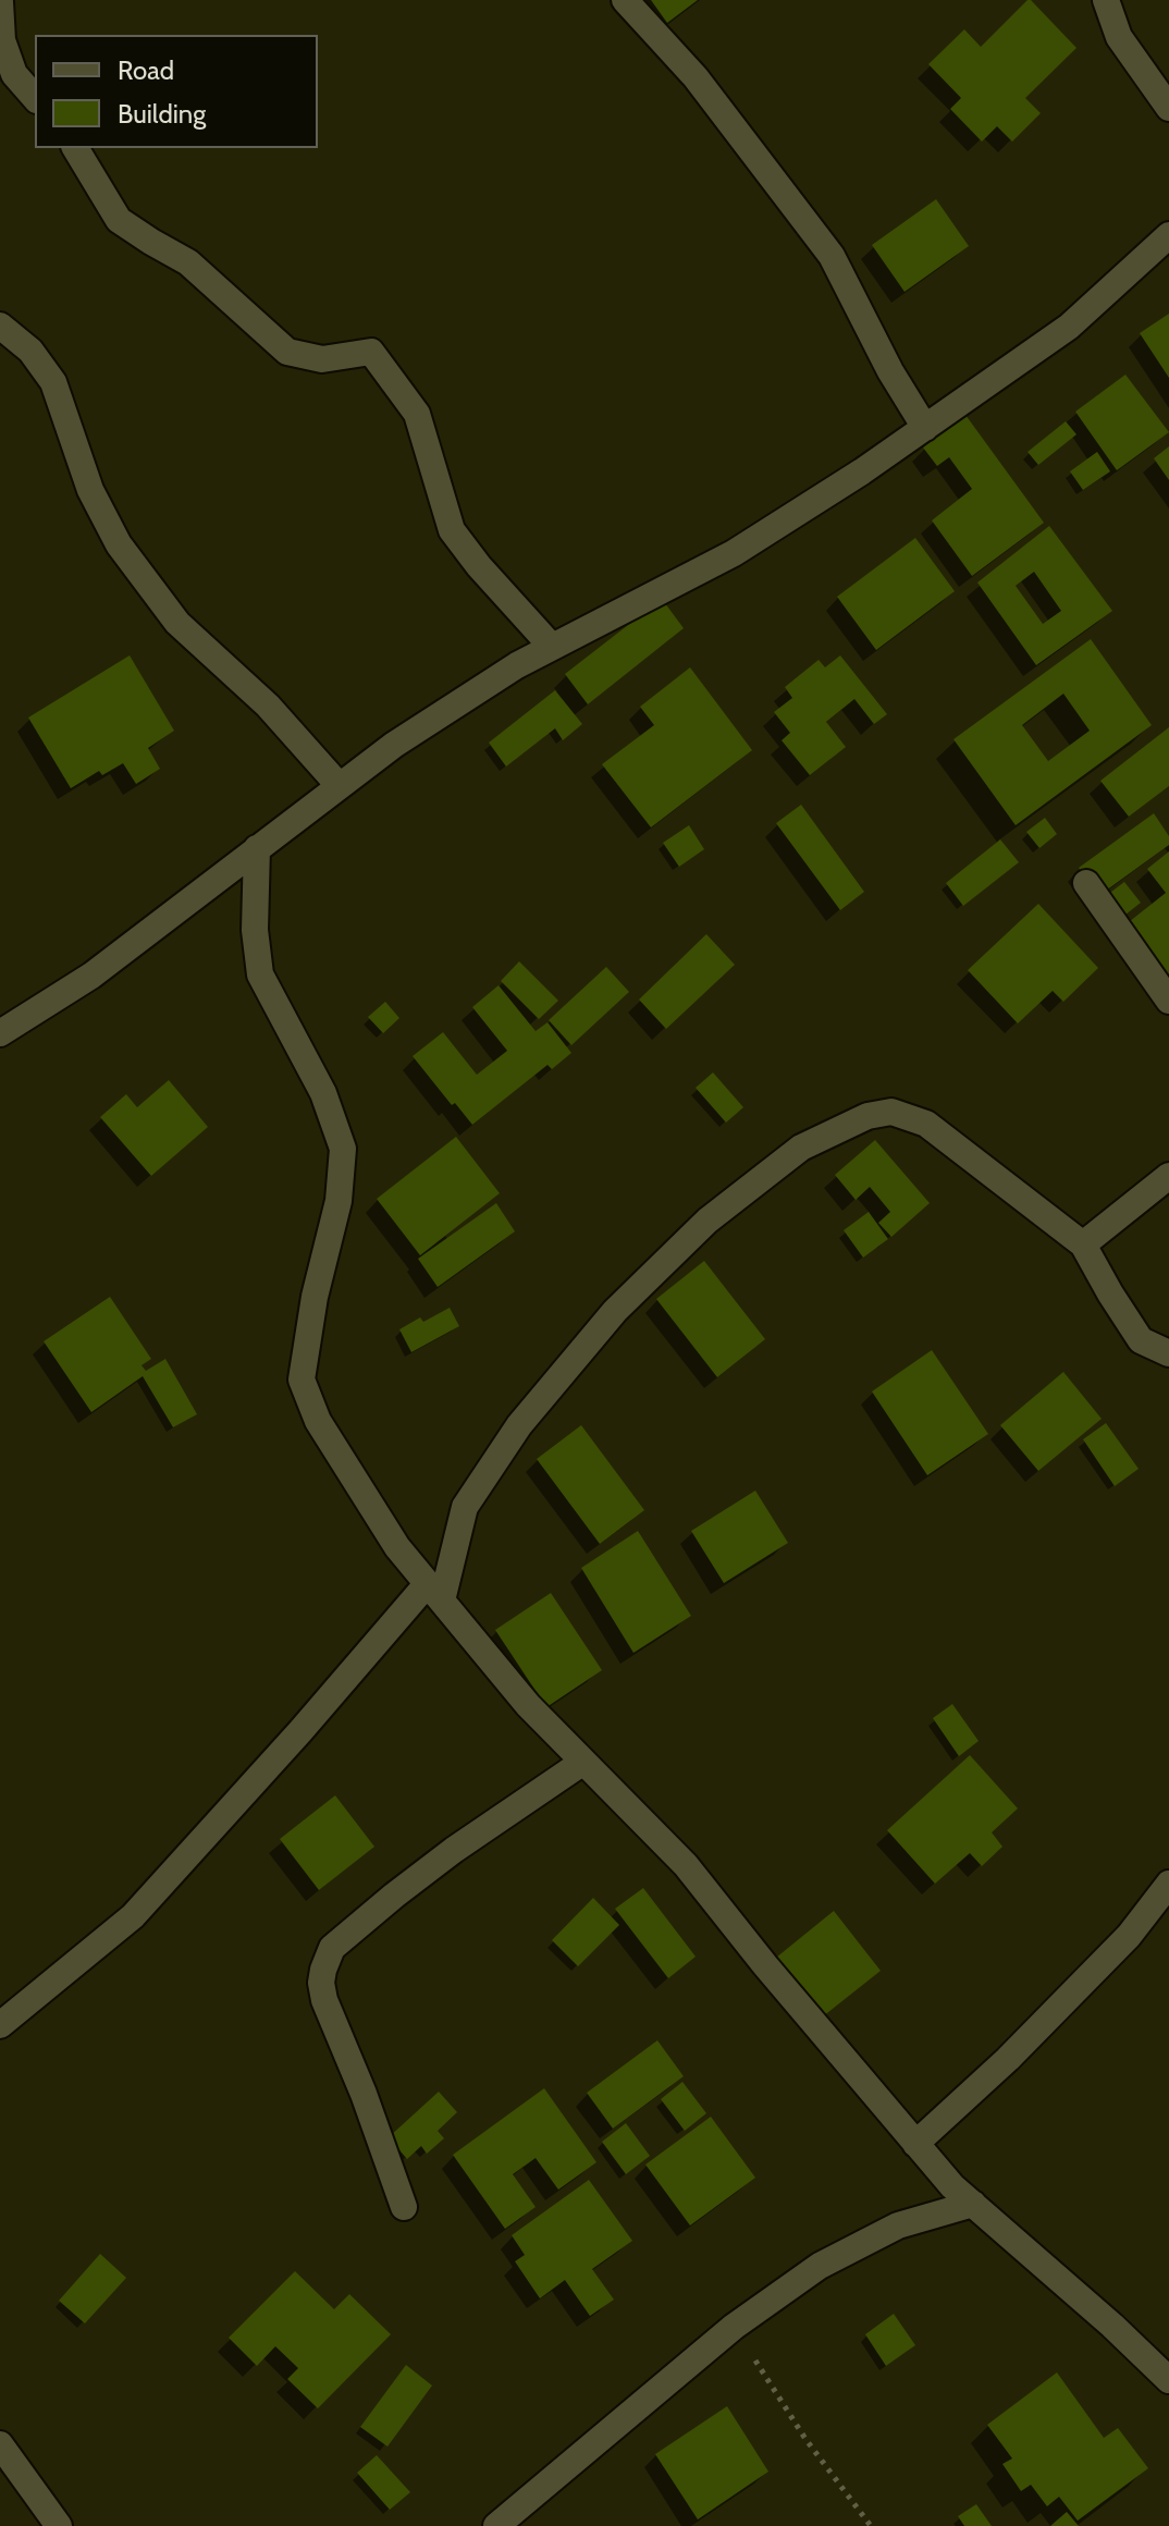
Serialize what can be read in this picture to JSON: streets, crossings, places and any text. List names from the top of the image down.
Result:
{
  "legend": ["Road", "Building"]
}
